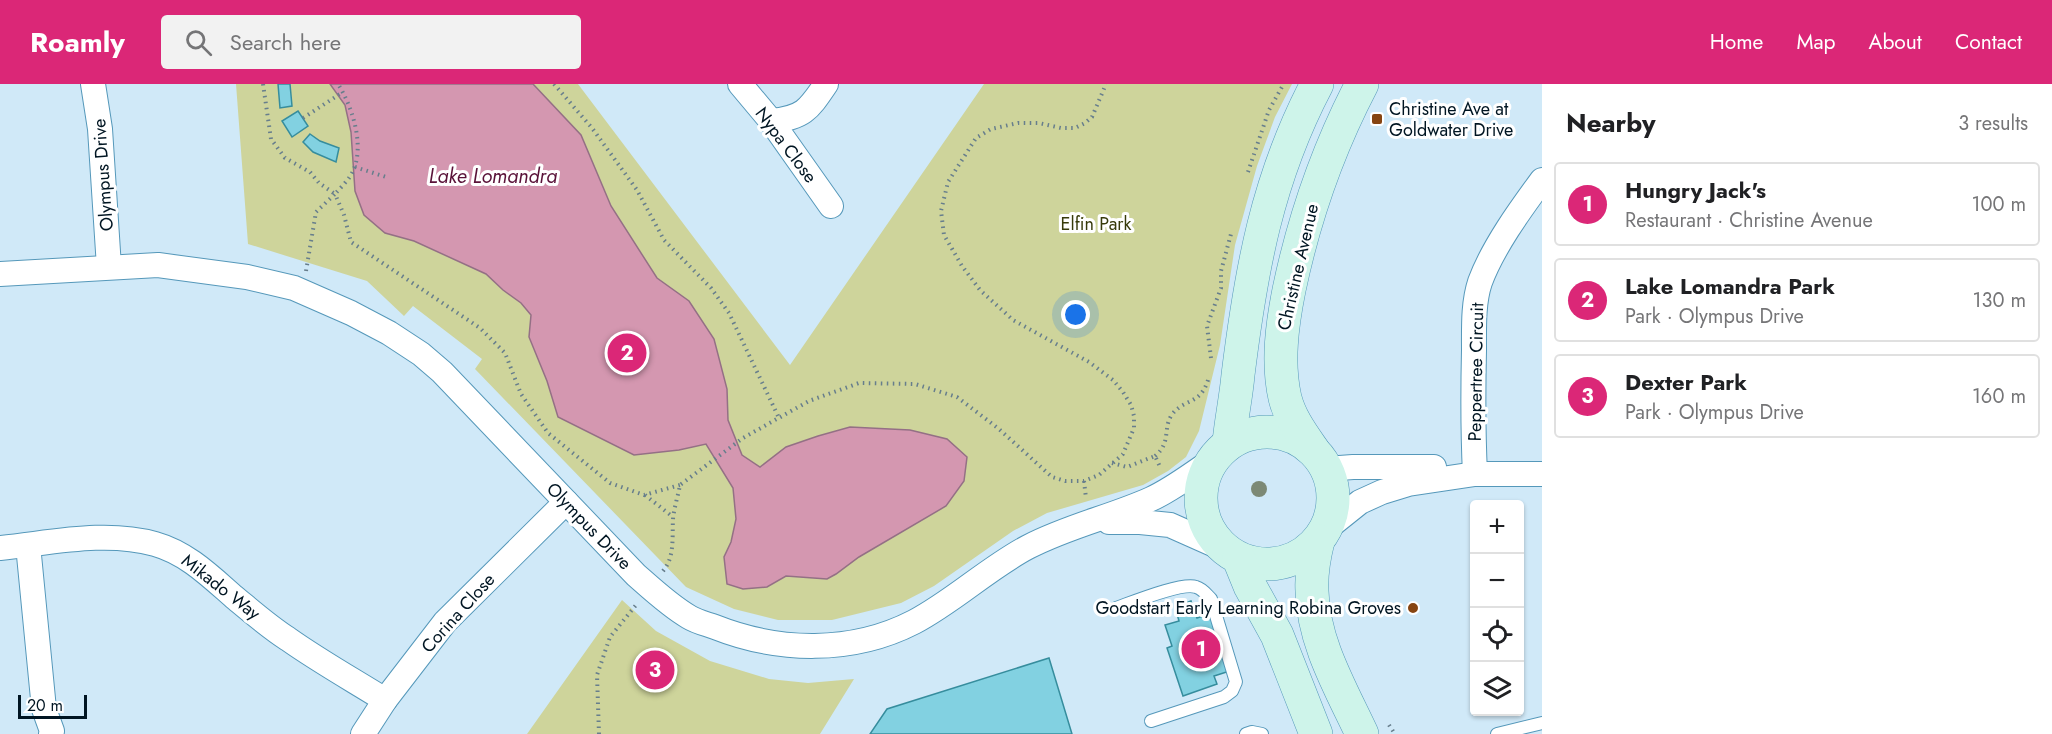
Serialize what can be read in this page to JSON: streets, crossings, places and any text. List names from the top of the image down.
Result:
{
  "streets": {
    "main road": ["Christine Avenue"],
    "street": [
      "Nypa Close",
      "Olympus Drive",
      "Peppertree Circuit",
      "Mikado Way",
      "Corina Close"
    ]
  },
  "crossings": [
    ["Olympus Drive", "Christine Avenue"],
    ["Olympus Drive", "Corina Close"],
    ["Mikado Way", "Corina Close"]
  ],
  "water": ["Lake Lomandra"],
  "parks": ["Elfin Park"],
  "places": {
    "transit": ["Christine Ave at Goldwater Drive"],
    "other": ["Goodstart Early Learning Robina Groves"]
  },
  "scale_bar": "20 m",
  "page": {
    "header": "Roamly",
    "search": "Search here",
    "nav": [
      "Home",
      "Map",
      "About",
      "Contact"
    ],
    "heading": ["Nearby", "3 results"],
    "list": [
      {
        "mark": "1",
        "name": "Hungry Jack's",
        "note": "Restaurant · Christine Avenue",
        "value": "100 m"
      },
      {
        "mark": "2",
        "name": "Lake Lomandra Park",
        "note": "Park · Olympus Drive",
        "value": "130 m"
      },
      {
        "mark": "3",
        "name": "Dexter Park",
        "note": "Park · Olympus Drive",
        "value": "160 m"
      }
    ],
    "pins": ["2", "1", "3"],
    "map_buttons": ["+", "−"],
    "scale": "20 m"
  }
}
